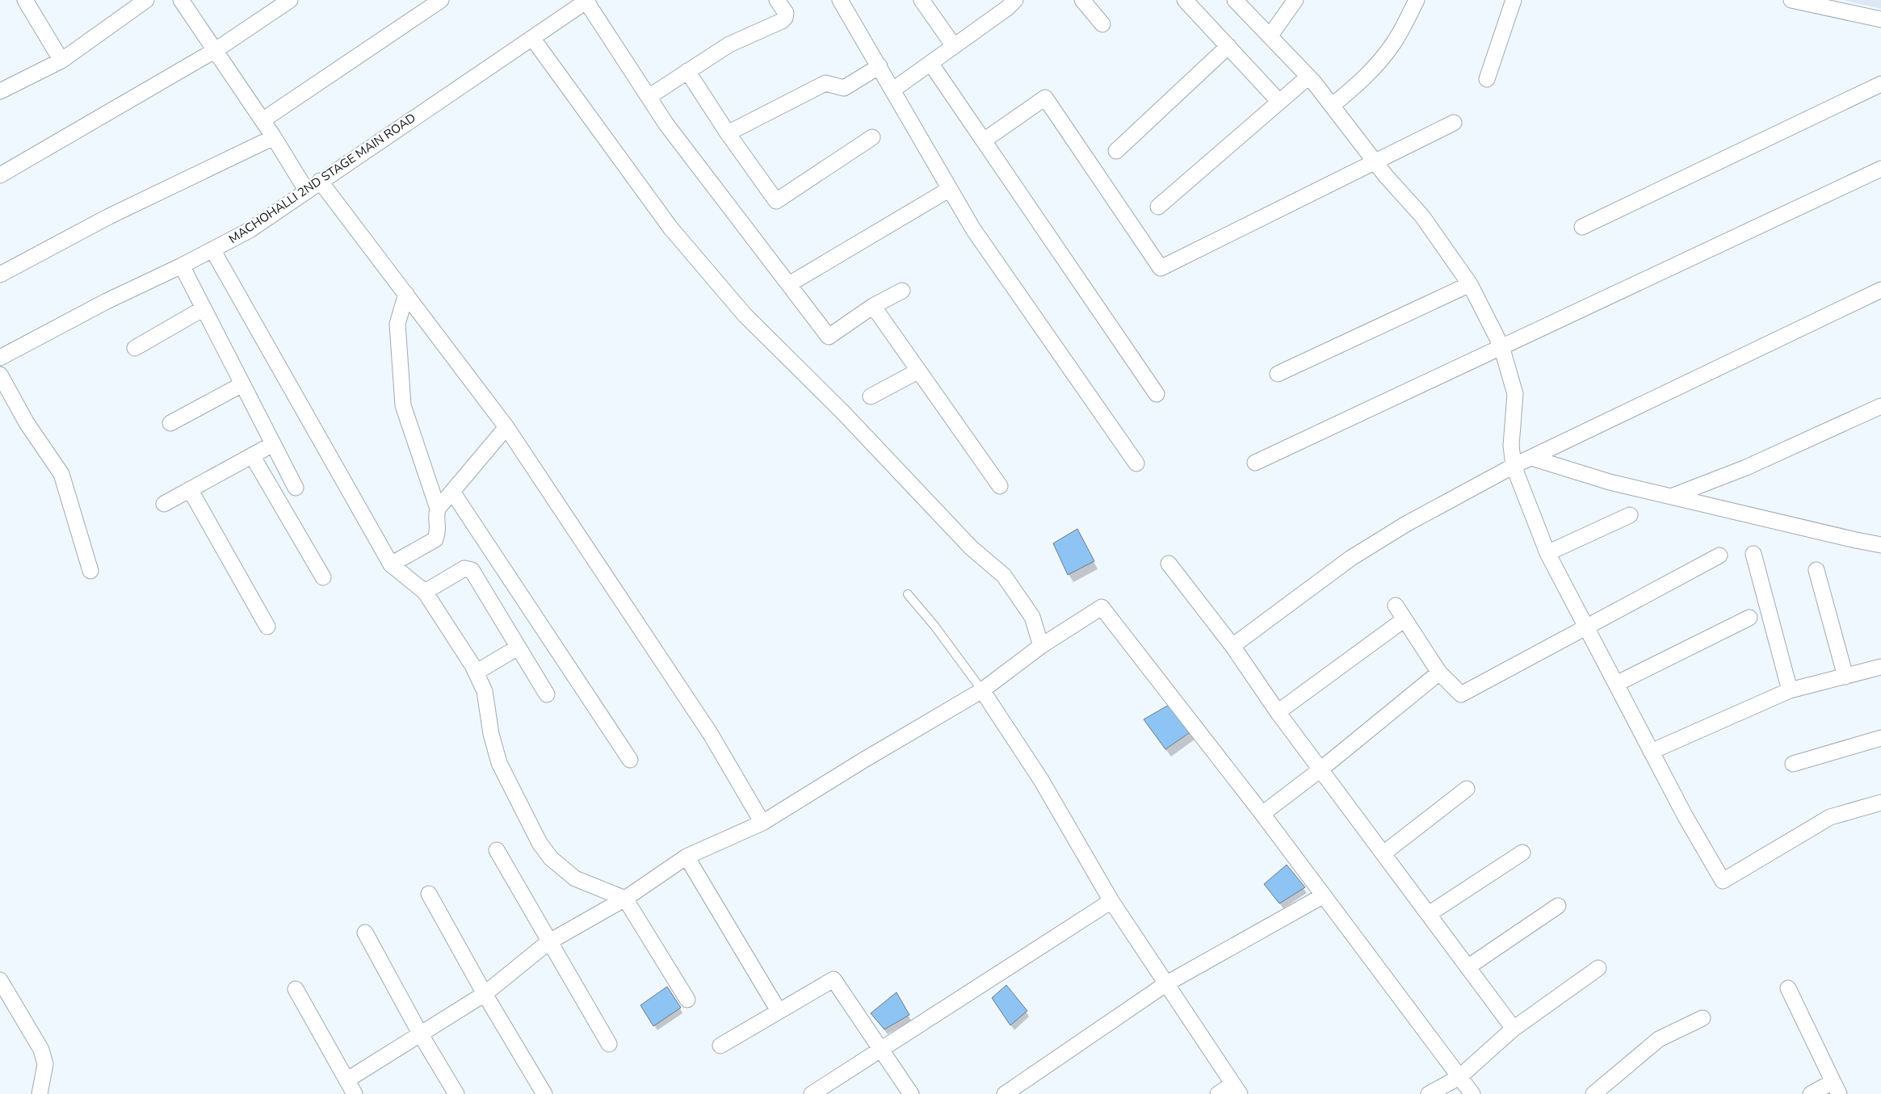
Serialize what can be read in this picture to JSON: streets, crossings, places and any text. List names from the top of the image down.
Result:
{
  "streets": {
    "street": ["MACHOHALLI 2ND STAGE MAIN ROAD"]
  }
}
